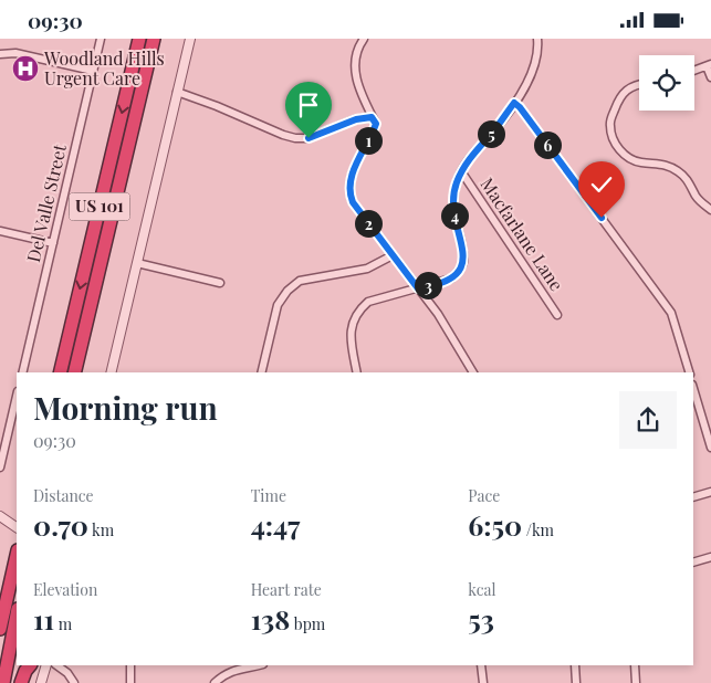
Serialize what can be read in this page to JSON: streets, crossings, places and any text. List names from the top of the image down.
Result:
{
  "streets": {
    "highway": ["US 101"],
    "street": ["Del Valle Street", "Macfarlane Lane"]
  },
  "places": {
    "hospital": ["Woodland Hills Urgent Care"]
  },
  "page": {
    "status": "09:30",
    "pins": [
      "5",
      "1",
      "6",
      "4",
      "2",
      "3"
    ],
    "heading": ["Morning run", "09:30"],
    "stats": [
      ["Distance", "0.70 km"],
      ["Time", "4:47"],
      ["Pace", "6:50 /km"],
      ["Elevation", "11 m"],
      ["Heart rate", "138 bpm"],
      ["kcal", "53"]
    ]
  }
}
